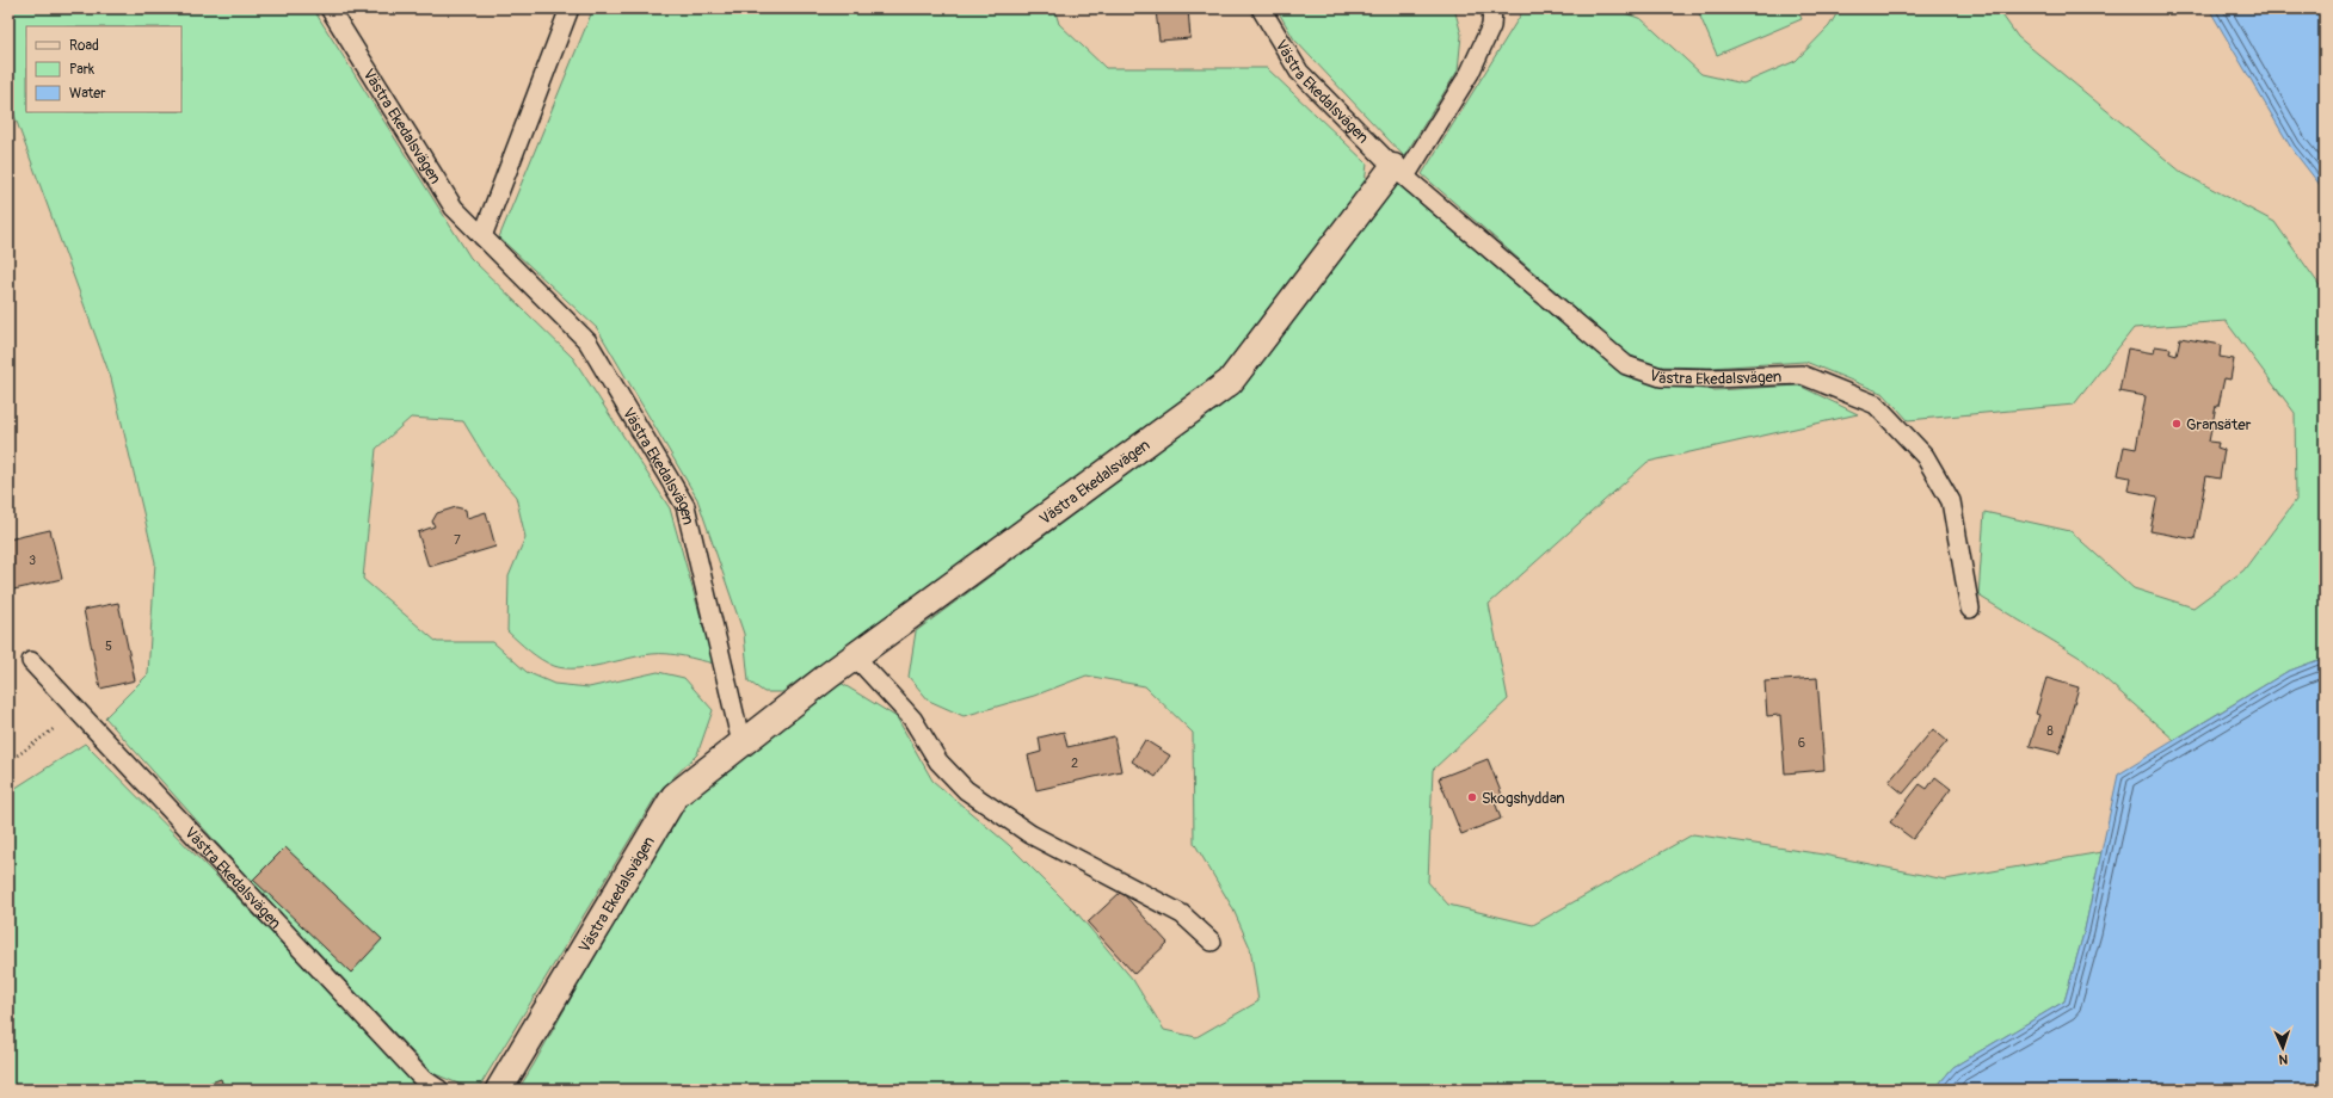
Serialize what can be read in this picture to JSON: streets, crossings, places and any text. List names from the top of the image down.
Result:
{
  "streets": {
    "street": ["Västra Ekedalsvägen"]
  },
  "places": ["Gransäter", "Skogshyddan"],
  "house_numbers": [
    "7",
    "3",
    "5",
    "8",
    "6",
    "2"
  ],
  "legend": ["Road", "Park", "Water"],
  "north": "bottom"
}
